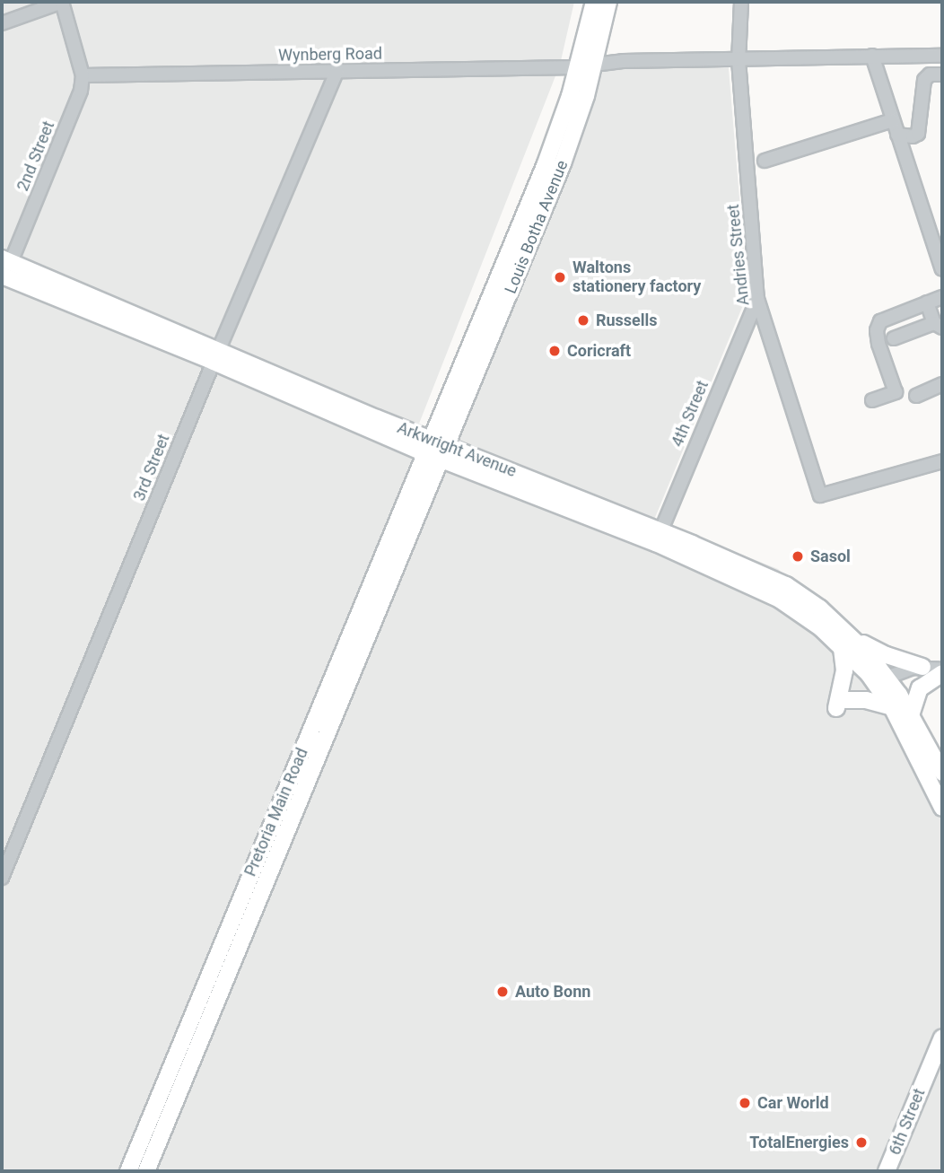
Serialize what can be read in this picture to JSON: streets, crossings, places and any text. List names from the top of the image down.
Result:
{
  "streets": {
    "main road": [
      "Louis Botha Avenue",
      "Arkwright Avenue",
      "Pretoria Main Road",
      "6th Street"
    ],
    "street": [
      "Wynberg Road",
      "2nd Street",
      "Andries Street",
      "4th Street",
      "3rd Street"
    ]
  },
  "crossings": [
    ["Wynberg Road", "2nd Street"],
    ["Wynberg Road", "Louis Botha Avenue"],
    ["Wynberg Road", "3rd Street"],
    ["2nd Street", "Arkwright Avenue"],
    ["Louis Botha Avenue", "Arkwright Avenue"],
    ["Louis Botha Avenue", "Pretoria Main Road"],
    ["Andries Street", "4th Street"],
    ["4th Street", "Arkwright Avenue"],
    ["Arkwright Avenue", "3rd Street"],
    ["Arkwright Avenue", "Pretoria Main Road"]
  ],
  "places": [
    "Waltons stationery factory",
    "Russells",
    "Coricraft",
    "Sasol",
    "Auto Bonn",
    "Car World",
    "TotalEnergies"
  ]
}
